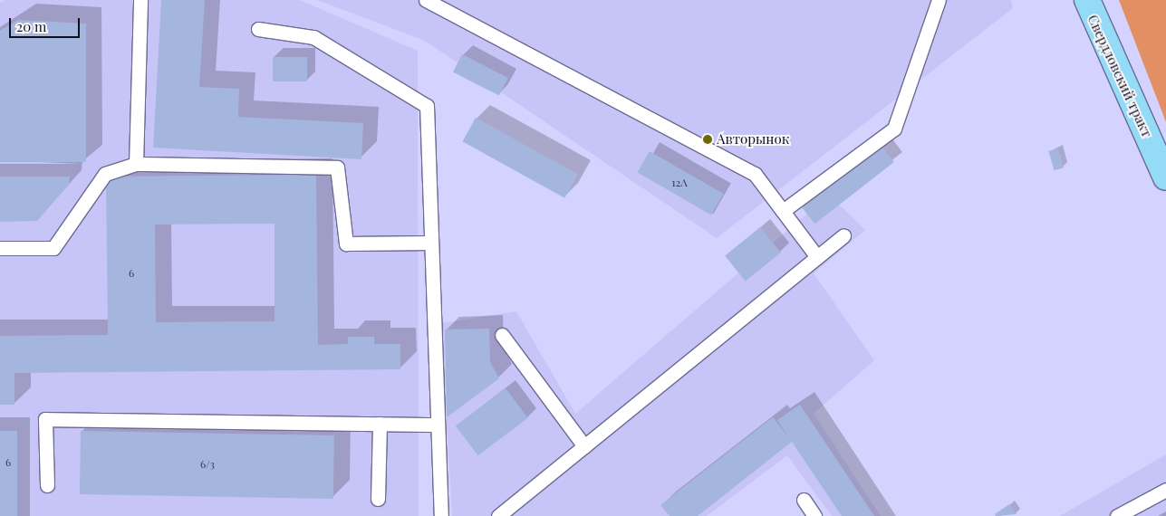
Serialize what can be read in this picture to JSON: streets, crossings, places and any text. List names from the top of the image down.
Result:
{
  "streets": {
    "main road": ["Свердловский тракт"]
  },
  "places": ["Авторынок"],
  "house_numbers": [
    "12А",
    "6",
    "6",
    "6/3"
  ],
  "scale_bar": "20 m"
}
